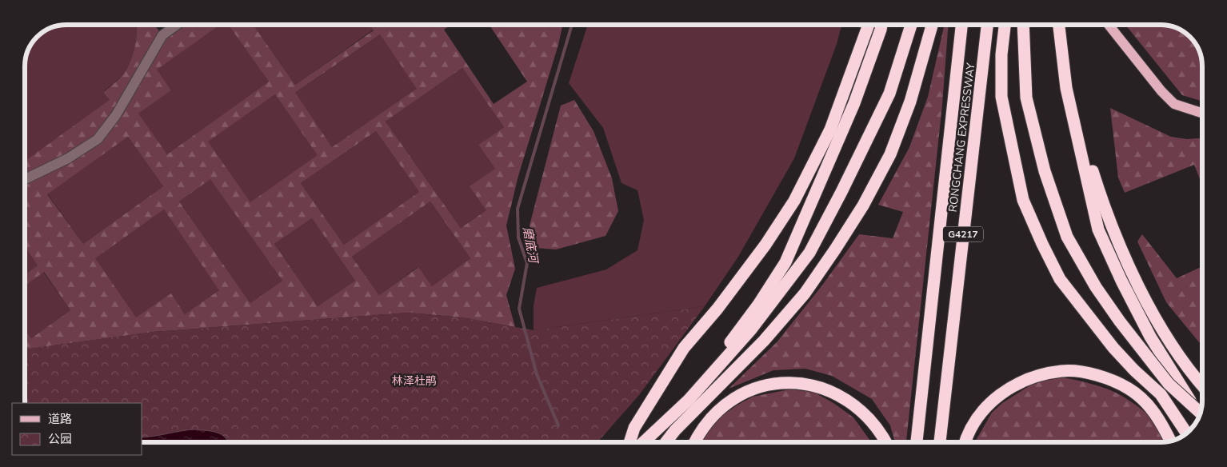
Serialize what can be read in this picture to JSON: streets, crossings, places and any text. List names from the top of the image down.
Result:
{
  "streets": {
    "highway": ["RONGCHANG EXPRESSWAY", "G4217"]
  },
  "water": ["磨底河"],
  "parks": ["林泽杜鹃"],
  "legend": ["道路", "公园"]
}
